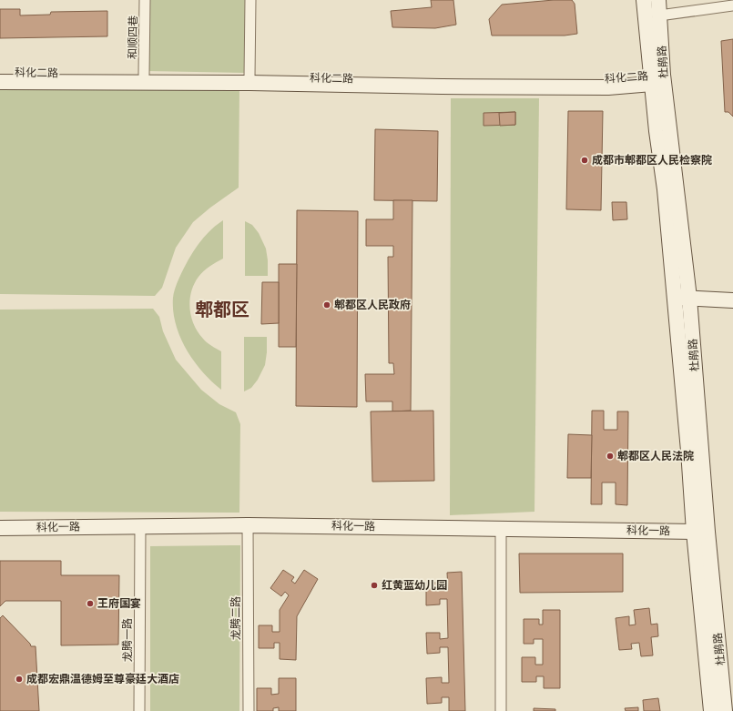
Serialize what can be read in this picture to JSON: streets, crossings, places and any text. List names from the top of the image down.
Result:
{
  "streets": {
    "street": [
      "和顺四巷",
      "杜鹃路",
      "科化二路",
      "科化一路",
      "龙腾二路",
      "龙腾一路"
    ]
  },
  "crossings": [
    ["和顺四巷", "科化二路"],
    ["杜鹃路", "科化二路"],
    ["杜鹃路", "科化一路"],
    ["科化一路", "龙腾二路"],
    ["科化一路", "龙腾一路"]
  ],
  "districts": ["郫都区"],
  "places": [
    "成都市郫都区人民检察院",
    "郫都区人民政府",
    "郫都区人民法院",
    "红黄蓝幼儿园",
    "王府国宴",
    "成都宏鼎温德姆至尊豪廷大酒店"
  ]
}
